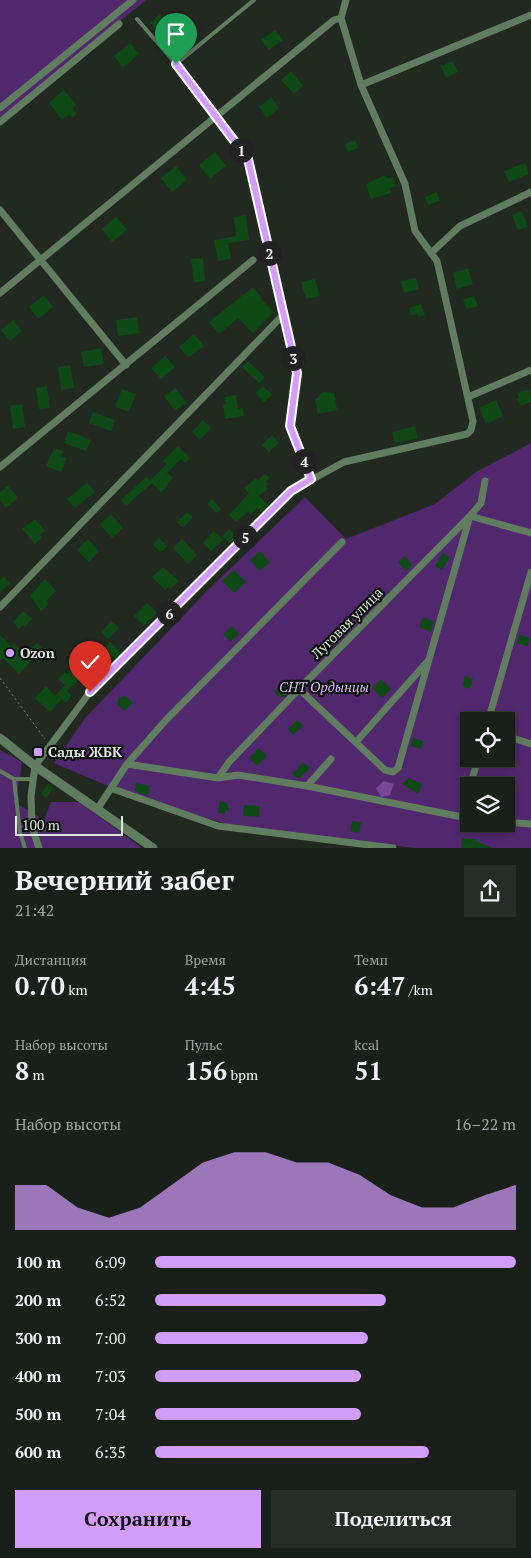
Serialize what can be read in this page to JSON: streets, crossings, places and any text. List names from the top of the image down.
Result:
{
  "streets": {
    "street": ["Луговая улица"]
  },
  "parks": ["СНТ Ордынцы"],
  "places": {
    "other": ["Ozon"],
    "transit": ["Сады ЖБК"]
  },
  "scale_bar": "100 m",
  "page": {
    "pins": [
      "1",
      "2",
      "3",
      "4",
      "5",
      "6"
    ],
    "scale": "100 m",
    "heading": ["Вечерний забег", "21:42"],
    "stats": [
      ["Дистанция", "0.70 km"],
      ["Время", "4:45"],
      ["Темп", "6:47 /km"],
      ["Набор высоты", "8 m"],
      ["Пульс", "156 bpm"],
      ["kcal", "51"]
    ],
    "chart": ["Набор высоты", "16–22 m"],
    "list": [
      {
        "name": "100 m",
        "note": "6:09"
      },
      {
        "name": "200 m",
        "note": "6:52"
      },
      {
        "name": "300 m",
        "note": "7:00"
      },
      {
        "name": "400 m",
        "note": "7:03"
      },
      {
        "name": "500 m",
        "note": "7:04"
      },
      {
        "name": "600 m",
        "note": "6:35"
      }
    ],
    "buttons": ["Сохранить", "Поделиться"]
  }
}
